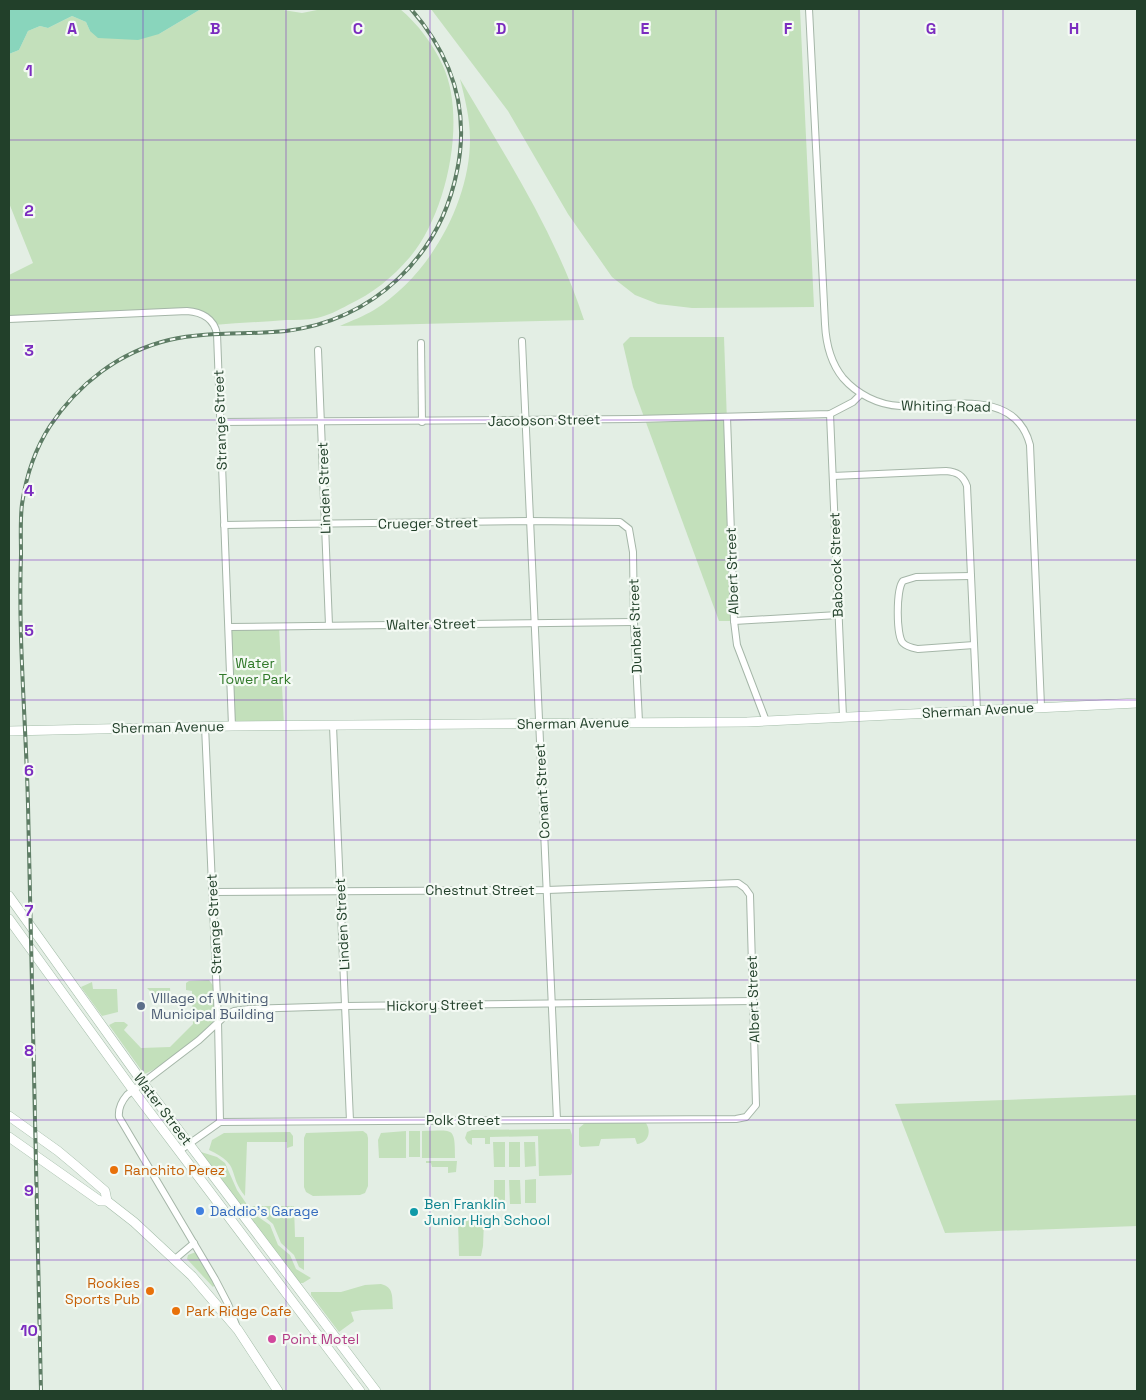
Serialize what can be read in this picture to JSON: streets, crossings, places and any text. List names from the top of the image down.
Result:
{
  "streets": {
    "main road": ["Sherman Avenue", "Water Street"],
    "street": [
      "Whiting Road",
      "Strange Street",
      "Jacobson Street",
      "Linden Street",
      "Crueger Street",
      "Babcock Street",
      "Albert Street",
      "Walter Street",
      "Dunbar Street",
      "Conant Street",
      "Chestnut Street",
      "Hickory Street",
      "Polk Street"
    ]
  },
  "crossings": [
    ["Whiting Road", "Jacobson Street"],
    ["Whiting Road", "Sherman Avenue"],
    ["Strange Street", "Jacobson Street"],
    ["Strange Street", "Crueger Street"],
    ["Strange Street", "Walter Street"],
    ["Strange Street", "Sherman Avenue"],
    ["Strange Street", "Chestnut Street"],
    ["Strange Street", "Hickory Street"],
    ["Strange Street", "Polk Street"],
    ["Jacobson Street", "Linden Street"],
    ["Jacobson Street", "Babcock Street"],
    ["Jacobson Street", "Albert Street"],
    ["Jacobson Street", "Conant Street"],
    ["Linden Street", "Crueger Street"],
    ["Linden Street", "Walter Street"],
    ["Linden Street", "Sherman Avenue"],
    ["Linden Street", "Chestnut Street"],
    ["Linden Street", "Hickory Street"],
    ["Linden Street", "Polk Street"],
    ["Crueger Street", "Dunbar Street"],
    ["Crueger Street", "Conant Street"],
    ["Babcock Street", "Sherman Avenue"],
    ["Albert Street", "Sherman Avenue"],
    ["Albert Street", "Chestnut Street"],
    ["Albert Street", "Hickory Street"],
    ["Albert Street", "Polk Street"],
    ["Walter Street", "Dunbar Street"],
    ["Walter Street", "Conant Street"],
    ["Dunbar Street", "Sherman Avenue"],
    ["Sherman Avenue", "Conant Street"],
    ["Conant Street", "Chestnut Street"],
    ["Conant Street", "Hickory Street"],
    ["Conant Street", "Polk Street"],
    ["Hickory Street", "Water Street"]
  ],
  "parks": ["Water Tower Park"],
  "places": [
    "VIllage of Whiting Municipal Building",
    "Ranchito Perez",
    "Daddio's Garage",
    "Ben Franklin Junior High School",
    "Rookies Sports Pub",
    "Park Ridge Cafe",
    "Point Motel"
  ],
  "grid": {
    "columns": [
      "A",
      "B",
      "C",
      "D",
      "E",
      "F",
      "G",
      "H"
    ],
    "rows": [
      "1",
      "2",
      "3",
      "4",
      "5",
      "6",
      "7",
      "8",
      "9",
      "10"
    ]
  }
}
